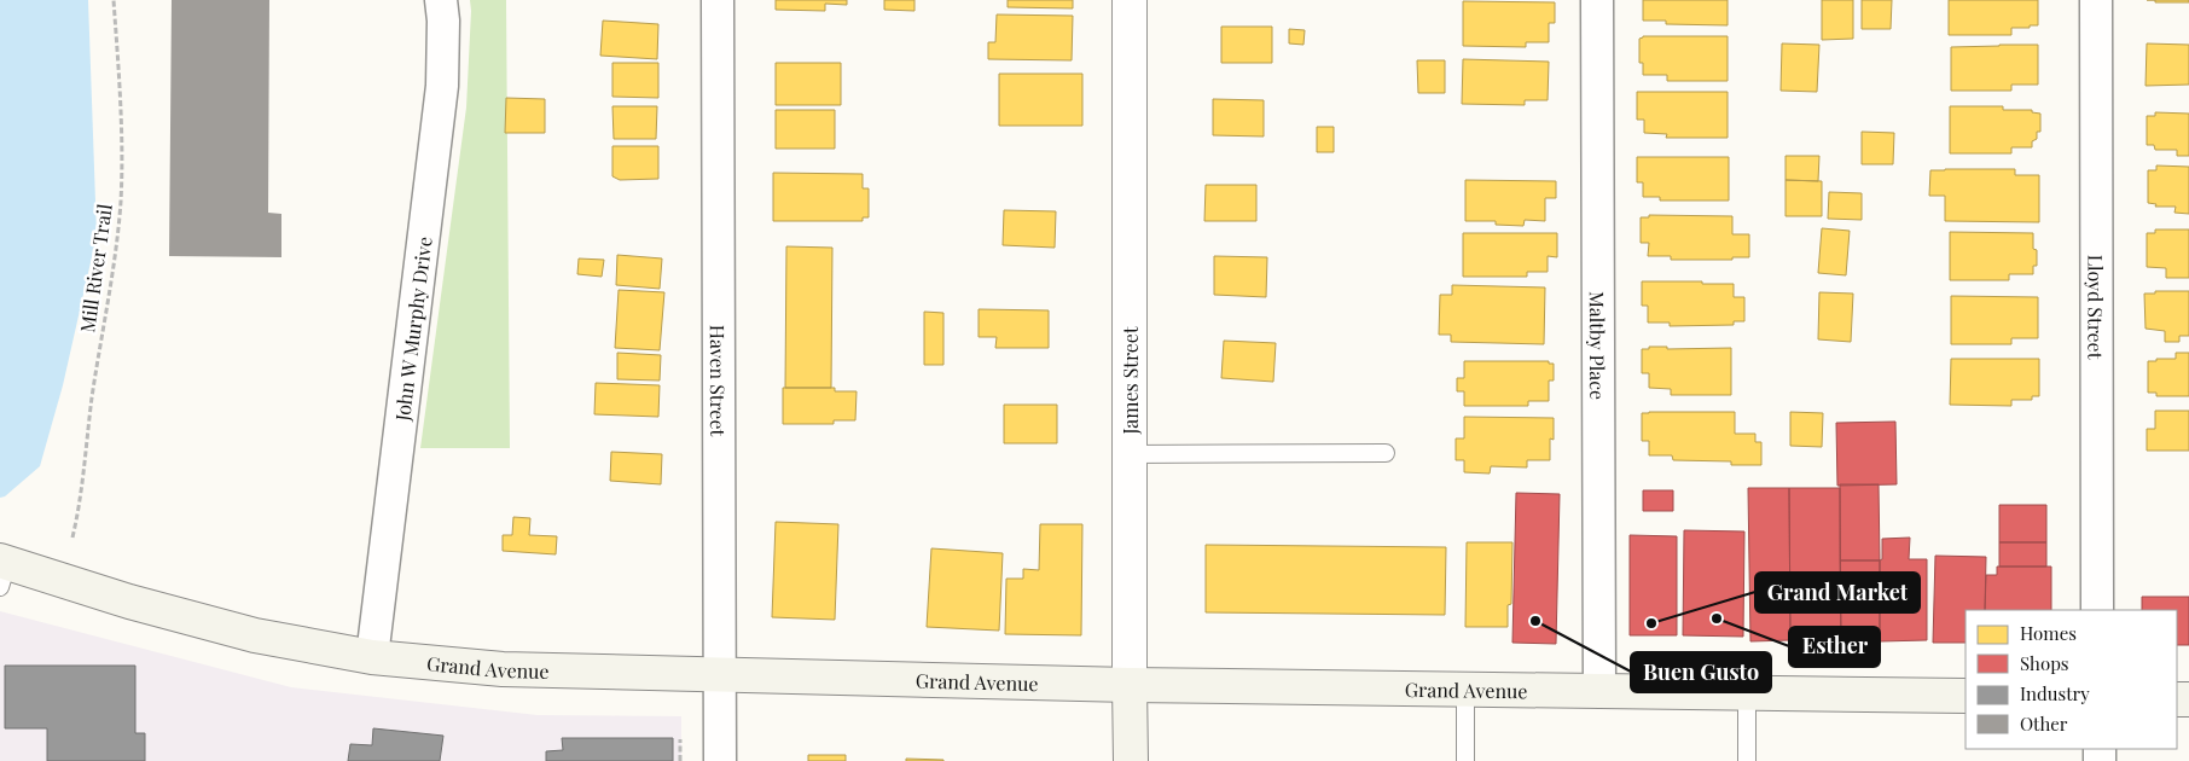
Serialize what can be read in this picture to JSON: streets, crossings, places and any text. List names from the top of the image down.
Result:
{
  "streets": {
    "main road": ["James Street", "Grand Avenue"],
    "street": [
      "Lloyd Street",
      "John W Murphy Drive",
      "Maltby Place",
      "Haven Street"
    ],
    "path": ["Mill River Trail"]
  },
  "crossings": [
    ["John W Murphy Drive", "Grand Avenue"],
    ["Maltby Place", "Grand Avenue"],
    ["Haven Street", "Grand Avenue"],
    ["James Street", "Grand Avenue"]
  ],
  "places": ["Esther", "Buen Gusto", "Grand Market"],
  "legend": [
    "Homes",
    "Shops",
    "Industry",
    "Other"
  ]
}
